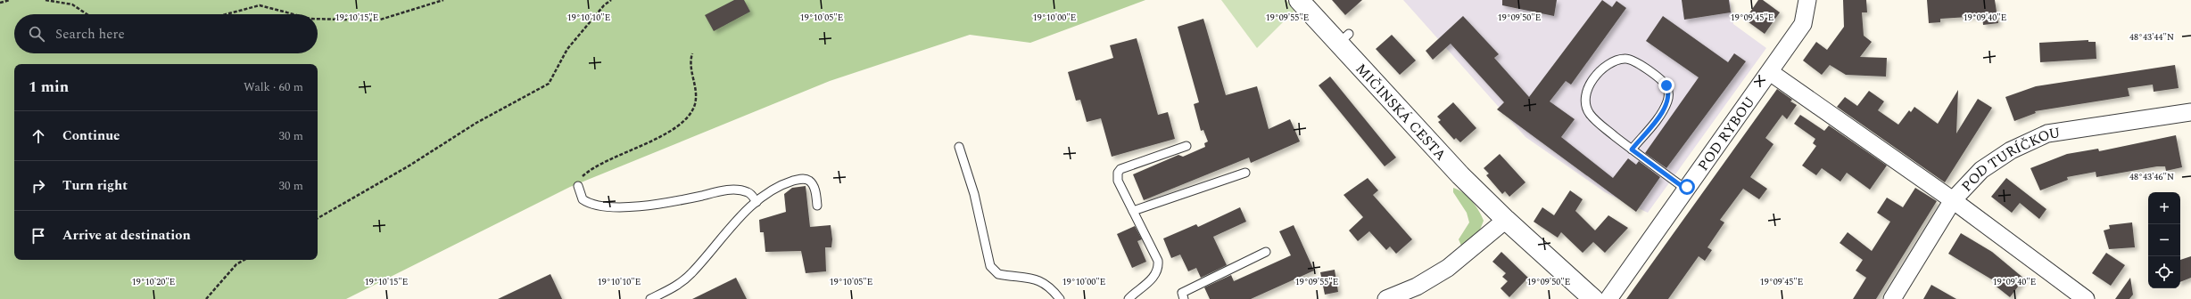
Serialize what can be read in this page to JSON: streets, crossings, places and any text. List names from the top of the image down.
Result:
{
  "streets": {
    "street": ["MIČINSKÁ CESTA", "POD RYBOU", "POD TURÍČKOU"]
  },
  "page": {
    "search": "Search here",
    "heading": ["1 min", "Walk · 60 m"],
    "list": [
      ["Continue", "30 m"],
      ["Turn right", "30 m"],
      "Arrive at destination"
    ],
    "map_buttons": ["+", "−"]
  },
  "coordinates": [
    "19°10'15\"E",
    "19°10'10\"E",
    "19°10'05\"E",
    "19°10'00\"E",
    "19°09'55\"E",
    "19°09'50\"E",
    "19°09'45\"E",
    "19°09'40\"E",
    "48°43'44\"N",
    "48°43'46\"N",
    "19°10'20\"E"
  ]
}
